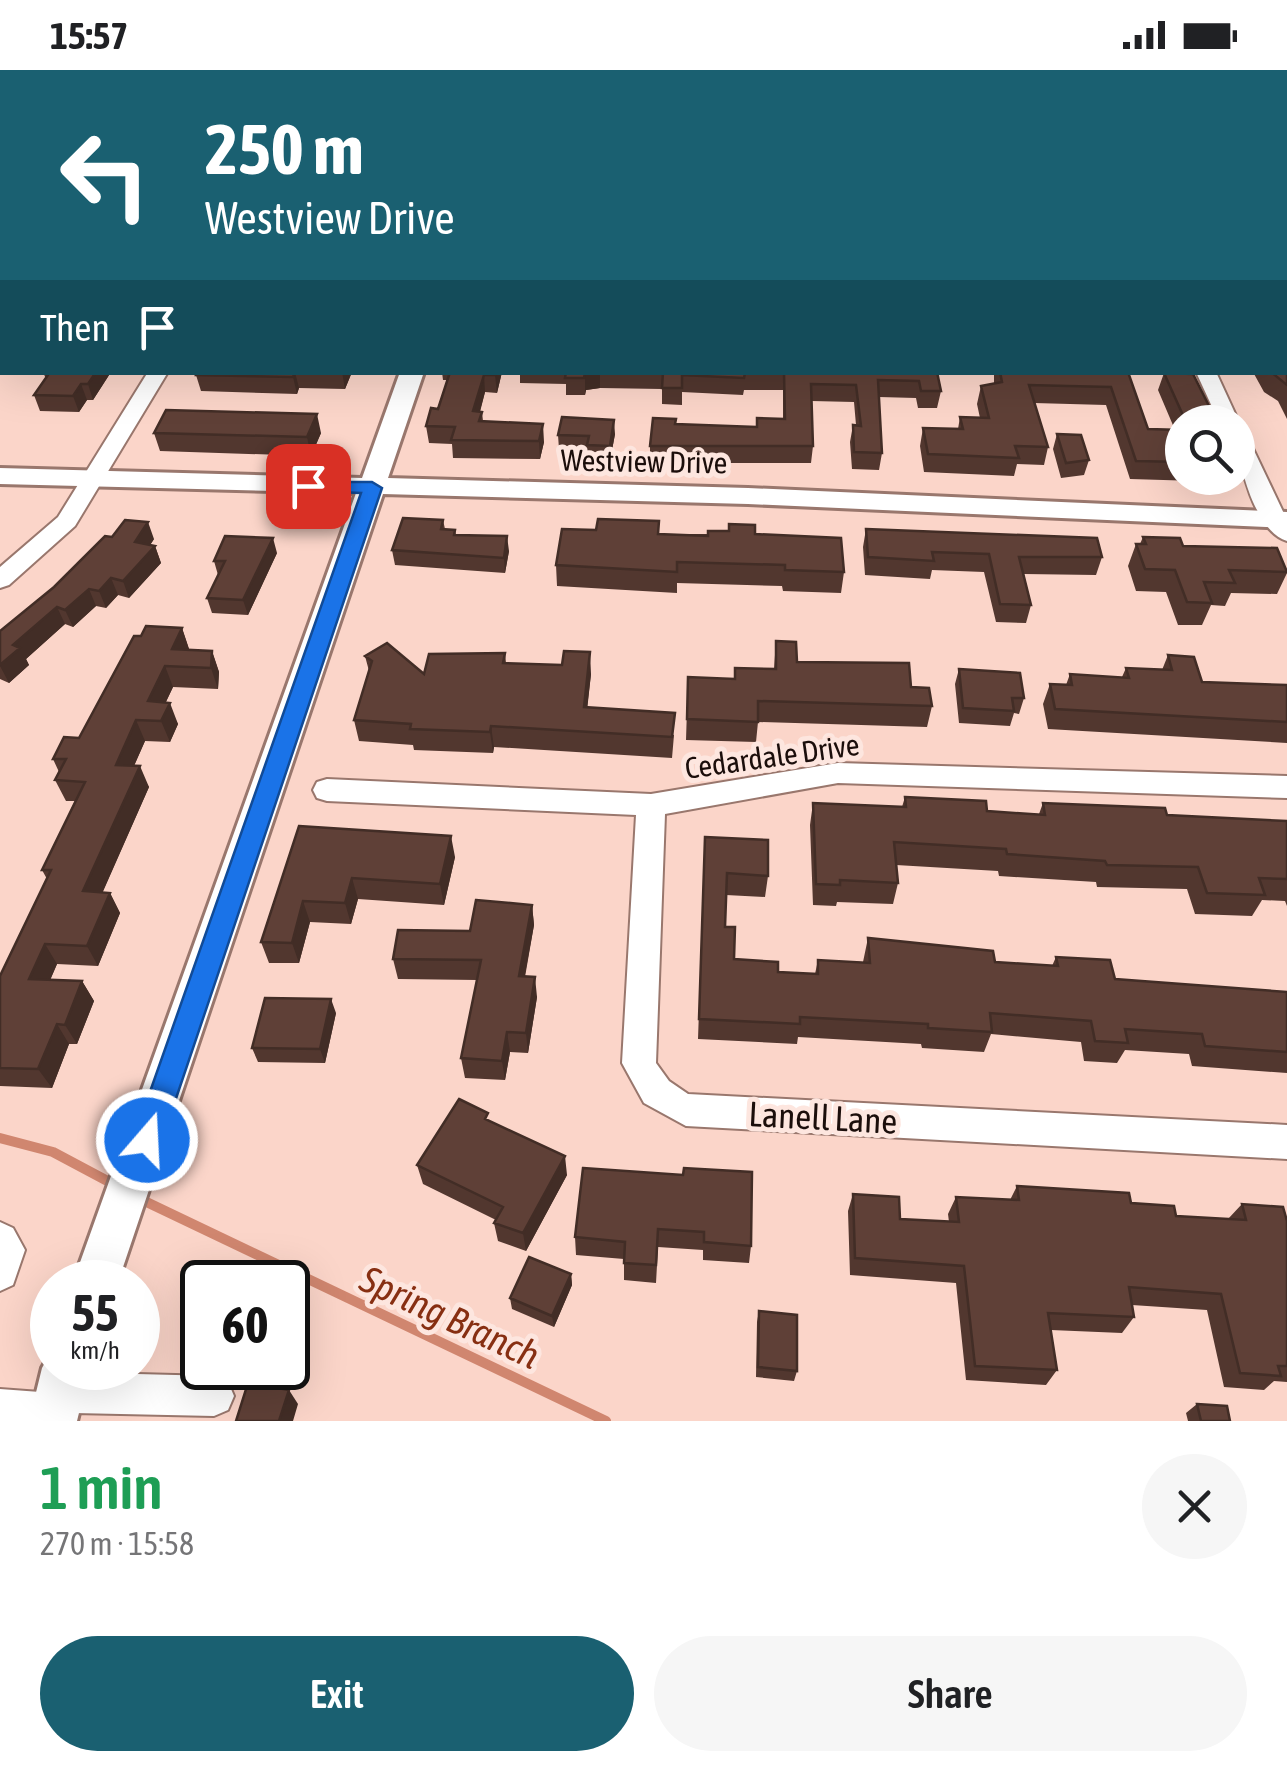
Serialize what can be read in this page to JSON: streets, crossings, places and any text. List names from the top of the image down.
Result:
{
  "streets": {
    "main road": ["Westview Drive"],
    "street": ["Cedardale Drive", "Lanell Lane"]
  },
  "crossings": [
    ["Cedardale Drive", "Lanell Lane"]
  ],
  "water": ["Spring Branch"],
  "page": {
    "status": "15:57",
    "turn": ["250 m", "Westview Drive"],
    "then": "Then",
    "speed": "55 km/h",
    "limit": "60",
    "heading": ["1 min", "270 m · 15:58"],
    "buttons": ["Exit", "Share"]
  }
}
